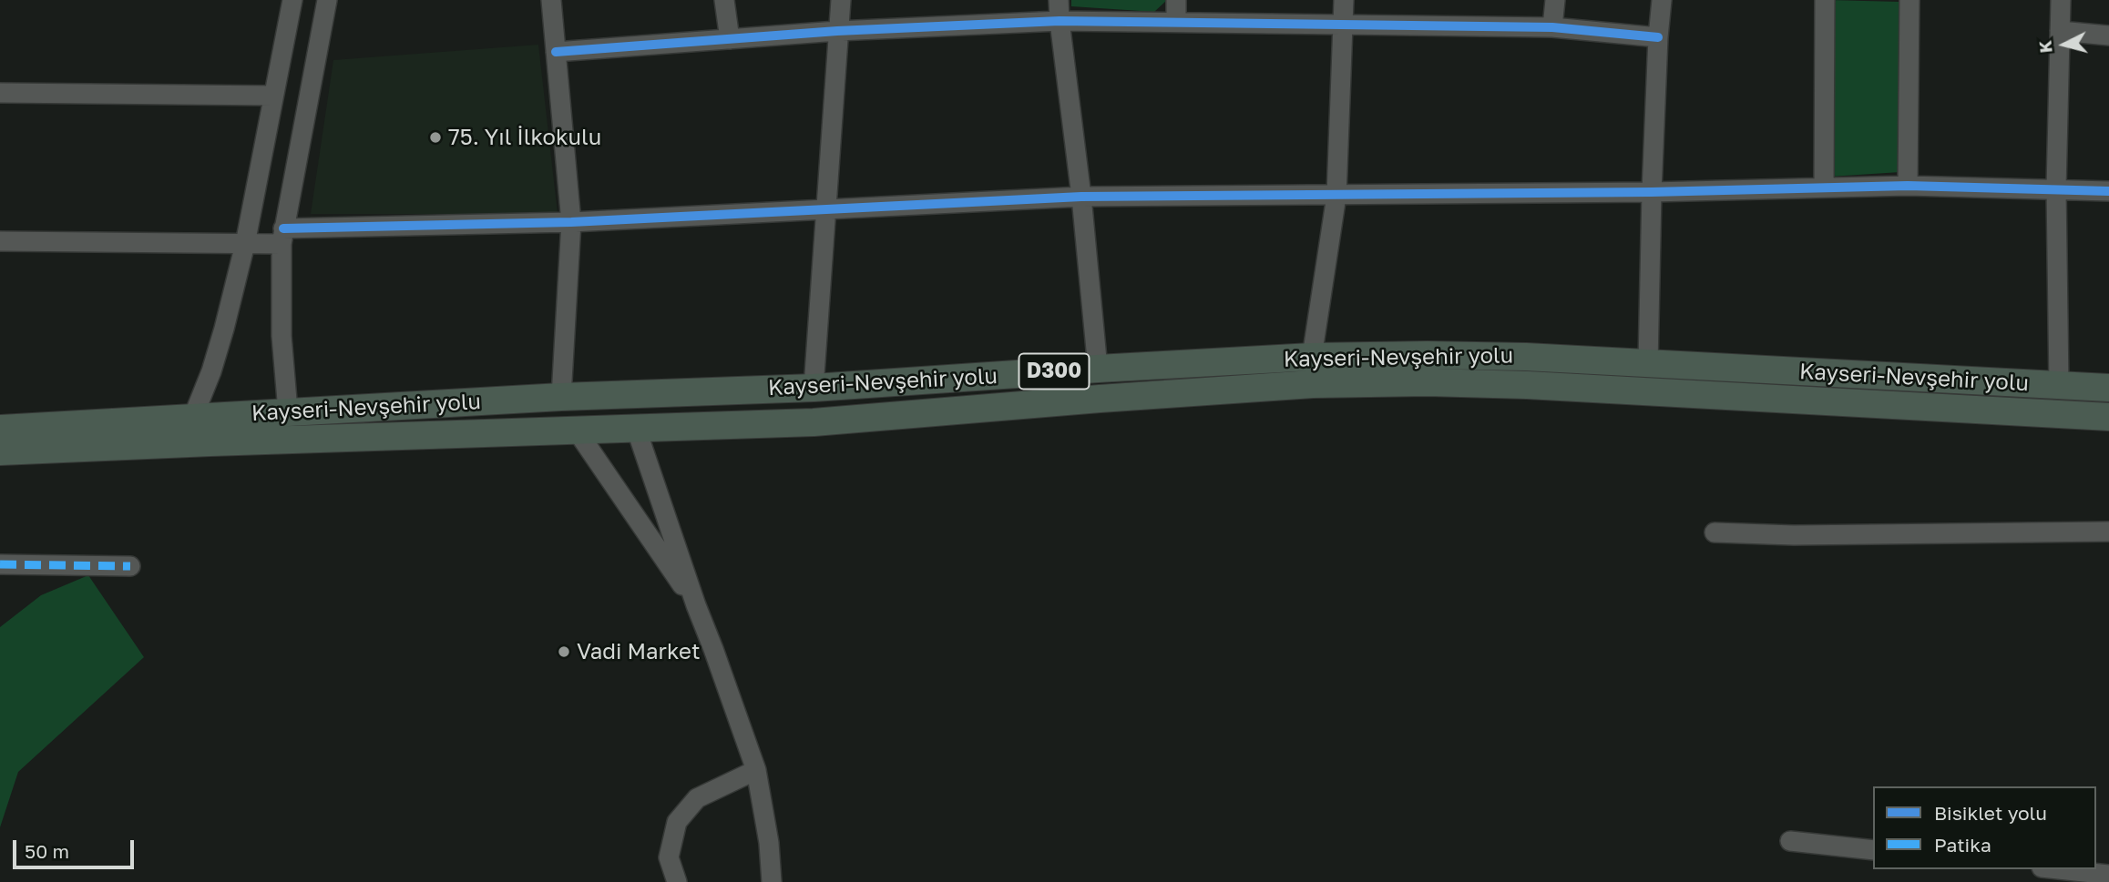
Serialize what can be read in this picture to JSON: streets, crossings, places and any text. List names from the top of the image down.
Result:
{
  "streets": {
    "highway": ["Kayseri-Nevşehir yolu", "D300"]
  },
  "places": ["75. Yıl İlkokulu", "Vadi Market"],
  "legend": ["Bisiklet yolu", "Patika"],
  "scale_bar": "50 m",
  "north": "left"
}
